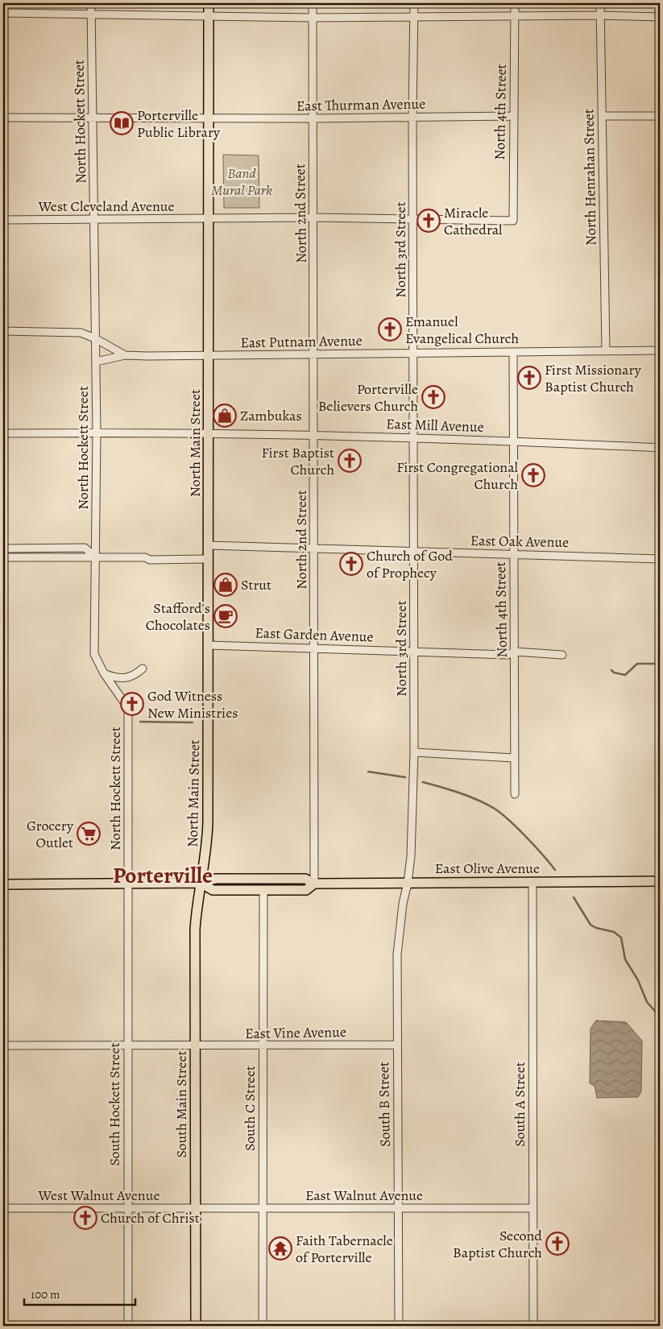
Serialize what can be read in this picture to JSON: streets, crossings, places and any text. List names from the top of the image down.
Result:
{
  "streets": {
    "main road": ["North Main Street", "East Olive Avenue", "South Main Street"],
    "street": [
      "East Thurman Avenue",
      "North 4th Street",
      "North Hockett Street",
      "North Henrahan Street",
      "West Cleveland Avenue",
      "North 2nd Street",
      "North 3rd Street",
      "East Putnam Avenue",
      "East Mill Avenue",
      "East Oak Avenue",
      "East Garden Avenue",
      "East Vine Avenue",
      "South Hockett Street",
      "South B Street",
      "South A Street",
      "South C Street",
      "West Walnut Avenue",
      "East Walnut Avenue"
    ]
  },
  "crossings": [
    ["East Thurman Avenue", "North 4th Street"],
    ["East Thurman Avenue", "North Hockett Street"],
    ["East Thurman Avenue", "North 2nd Street"],
    ["East Thurman Avenue", "North 3rd Street"],
    ["East Thurman Avenue", "North Main Street"],
    ["North 4th Street", "West Cleveland Avenue"],
    ["North 4th Street", "East Putnam Avenue"],
    ["North 4th Street", "East Mill Avenue"],
    ["North 4th Street", "East Oak Avenue"],
    ["North 4th Street", "East Garden Avenue"],
    ["North Hockett Street", "West Cleveland Avenue"],
    ["North Hockett Street", "East Mill Avenue"],
    ["North Hockett Street", "South Hockett Street"],
    ["North Henrahan Street", "East Putnam Avenue"],
    ["West Cleveland Avenue", "North 2nd Street"],
    ["West Cleveland Avenue", "North 3rd Street"],
    ["West Cleveland Avenue", "North Main Street"],
    ["North 2nd Street", "East Putnam Avenue"],
    ["North 2nd Street", "East Mill Avenue"],
    ["North 2nd Street", "East Oak Avenue"],
    ["North 2nd Street", "East Garden Avenue"],
    ["North 2nd Street", "East Olive Avenue"],
    ["North 3rd Street", "East Putnam Avenue"],
    ["North 3rd Street", "East Mill Avenue"],
    ["North 3rd Street", "East Oak Avenue"],
    ["North 3rd Street", "East Garden Avenue"],
    ["North 3rd Street", "East Olive Avenue"],
    ["North 3rd Street", "South B Street"],
    ["East Putnam Avenue", "North Main Street"],
    ["East Mill Avenue", "North Main Street"],
    ["North Main Street", "East Oak Avenue"],
    ["North Main Street", "East Garden Avenue"],
    ["North Main Street", "East Olive Avenue"],
    ["North Main Street", "South Main Street"],
    ["East Olive Avenue", "South Main Street"],
    ["East Olive Avenue", "South B Street"],
    ["East Olive Avenue", "South A Street"],
    ["East Olive Avenue", "South C Street"],
    ["East Vine Avenue", "South Hockett Street"],
    ["East Vine Avenue", "South Main Street"],
    ["East Vine Avenue", "South B Street"],
    ["East Vine Avenue", "South C Street"],
    ["South Hockett Street", "West Walnut Avenue"],
    ["South Main Street", "West Walnut Avenue"],
    ["South Main Street", "East Walnut Avenue"],
    ["South B Street", "East Walnut Avenue"],
    ["South A Street", "East Walnut Avenue"],
    ["South C Street", "East Walnut Avenue"],
    ["West Walnut Avenue", "East Walnut Avenue"]
  ],
  "districts": ["Porterville"],
  "parks": ["Band Mural Park"],
  "places": {
    "library": ["Porterville Public Library"],
    "church": [
      "Miracle Cathedral",
      "Emanuel Evangelical Church",
      "First Missionary Baptist Church",
      "Porterville Believers Church",
      "First Baptist Church",
      "First Congregational Church",
      "Church of God of Prophecy",
      "God Witness New Ministries",
      "Church of Christ",
      "Second Baptist Church"
    ],
    "shop": ["Zambukas", "Strut"],
    "cafe": ["Stafford's Chocolates"],
    "supermarket": ["Grocery Outlet"],
    "temple": ["Faith Tabernacle of Porterville"]
  },
  "scale_bar": "100 m"
}
